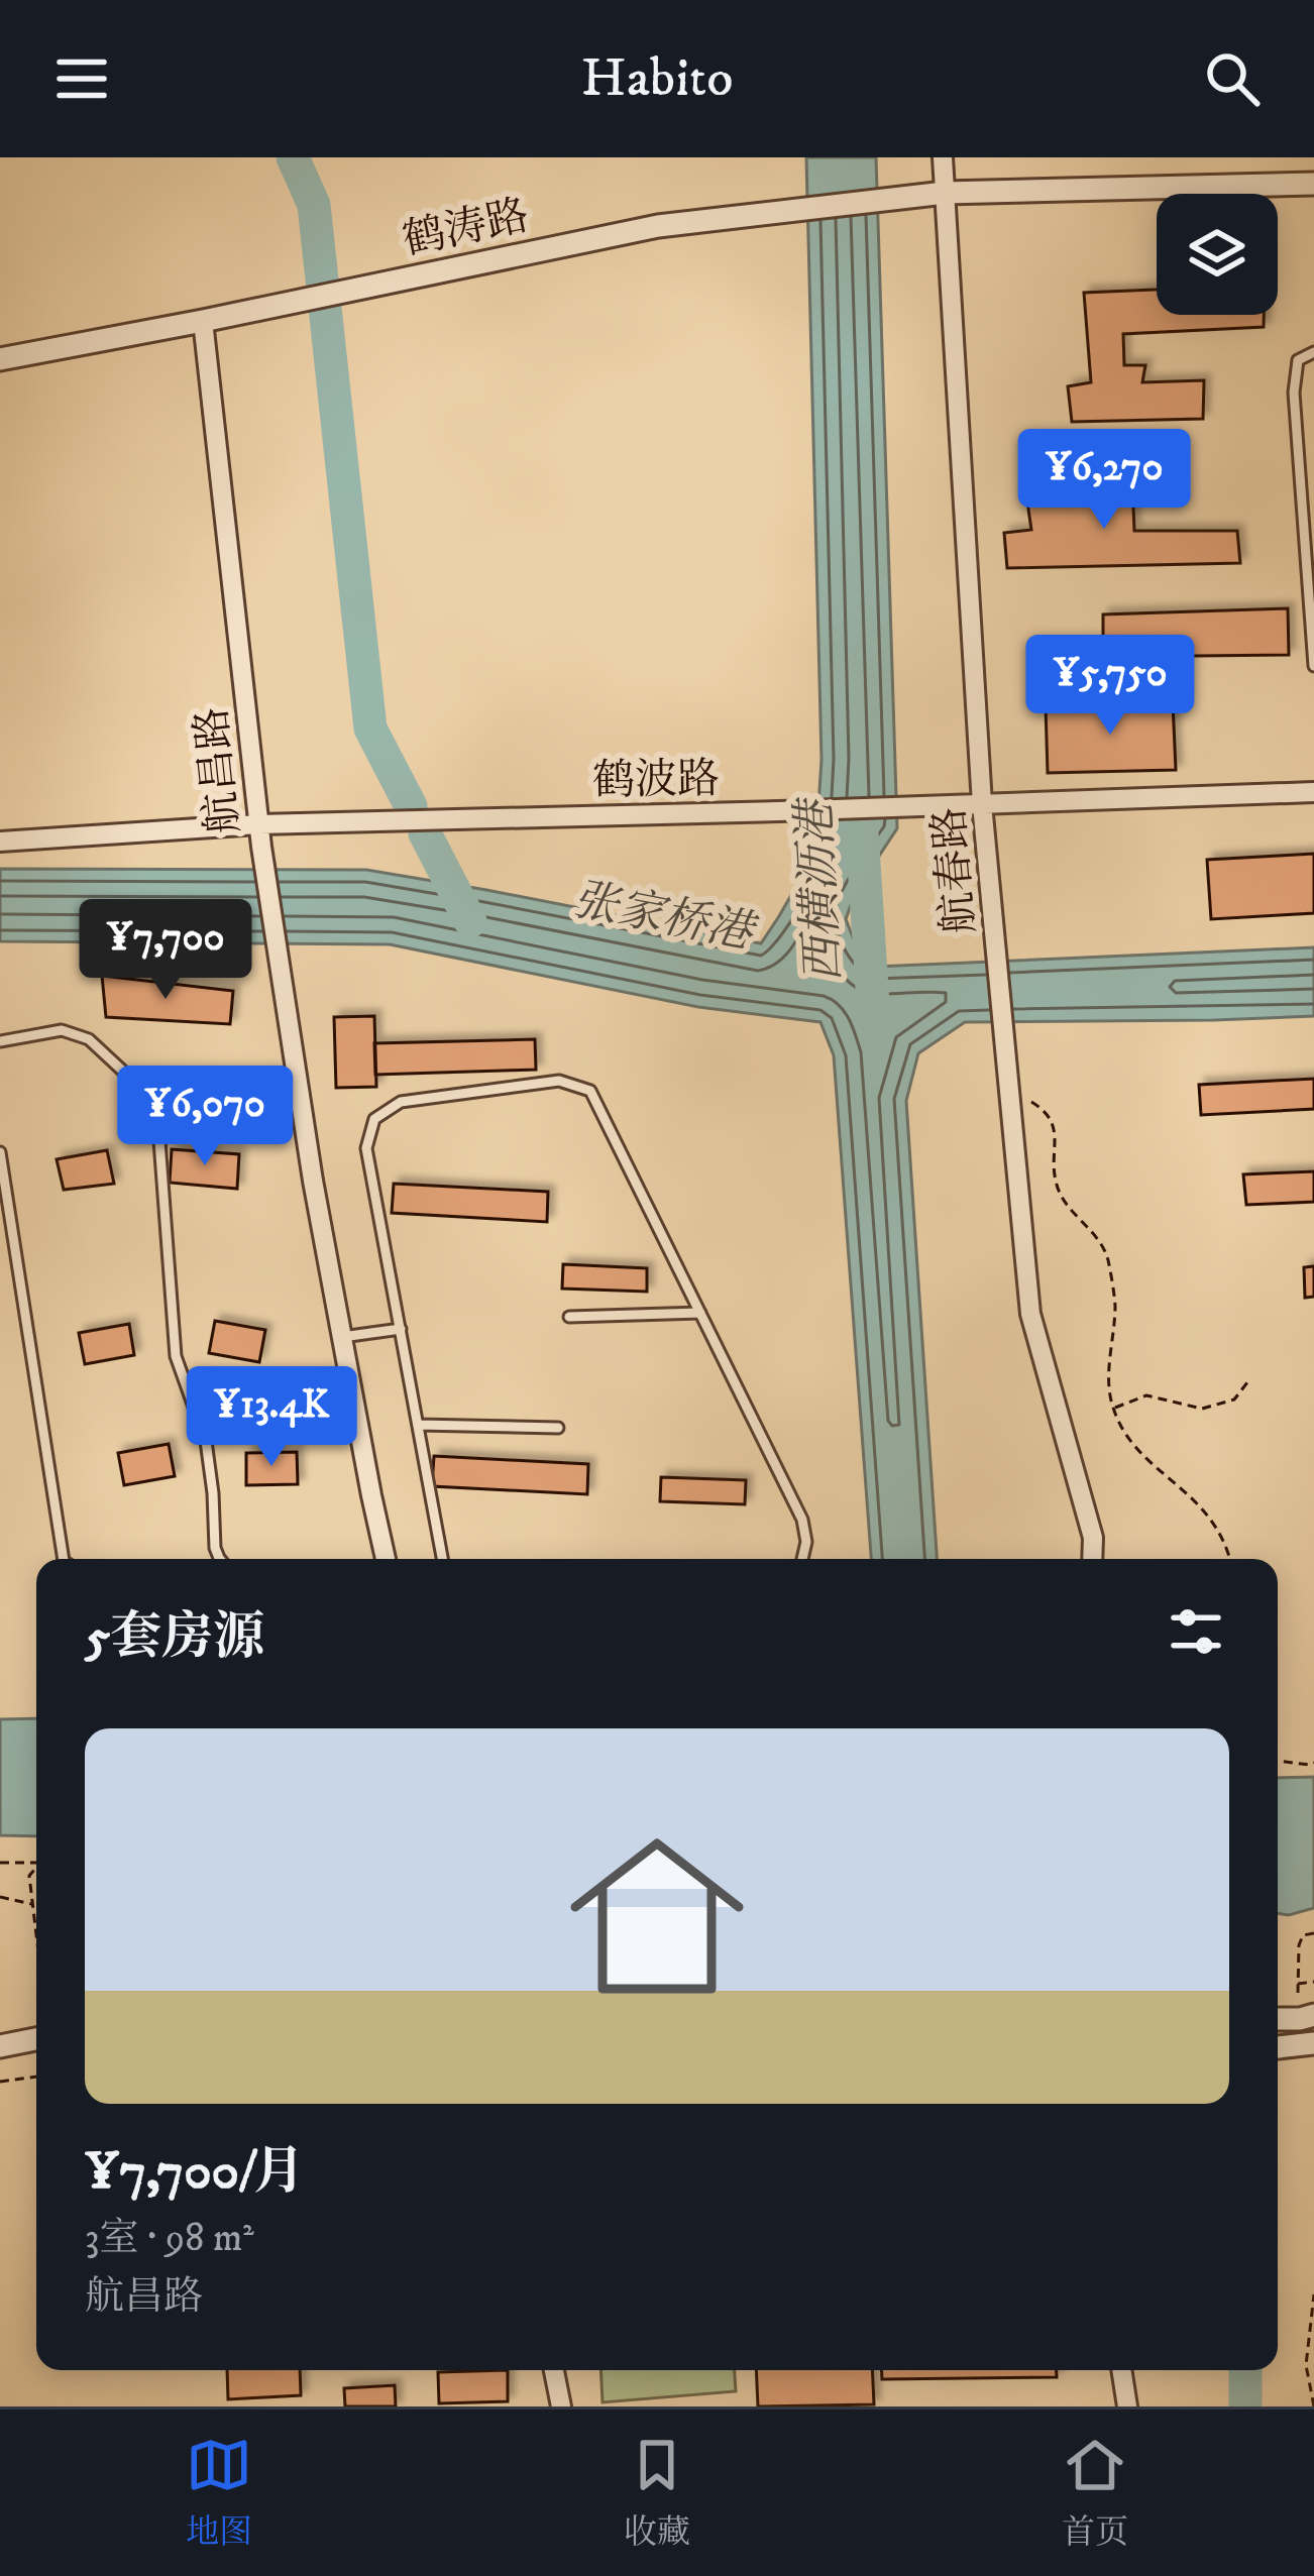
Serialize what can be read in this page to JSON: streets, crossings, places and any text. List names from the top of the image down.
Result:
{
  "streets": {
    "street": [
      "鹤涛路",
      "航昌路",
      "鹤波路",
      "航春路"
    ]
  },
  "crossings": [
    ["鹤涛路", "航昌路"],
    ["鹤涛路", "航春路"],
    ["航昌路", "鹤波路"],
    ["鹤波路", "航春路"]
  ],
  "water": ["西横沥港", "张家桥港"],
  "page": {
    "header": "Habito",
    "price": [
      "¥6,270",
      "¥5,750",
      "¥7,700",
      "¥6,070",
      "¥13.4K"
    ],
    "heading": "5套房源",
    "list": [
      {
        "name": "¥7,700/月",
        "note": "3室 · 98 m² · 航昌路"
      }
    ],
    "tabs": ["地图", "收藏", "首页"]
  }
}
